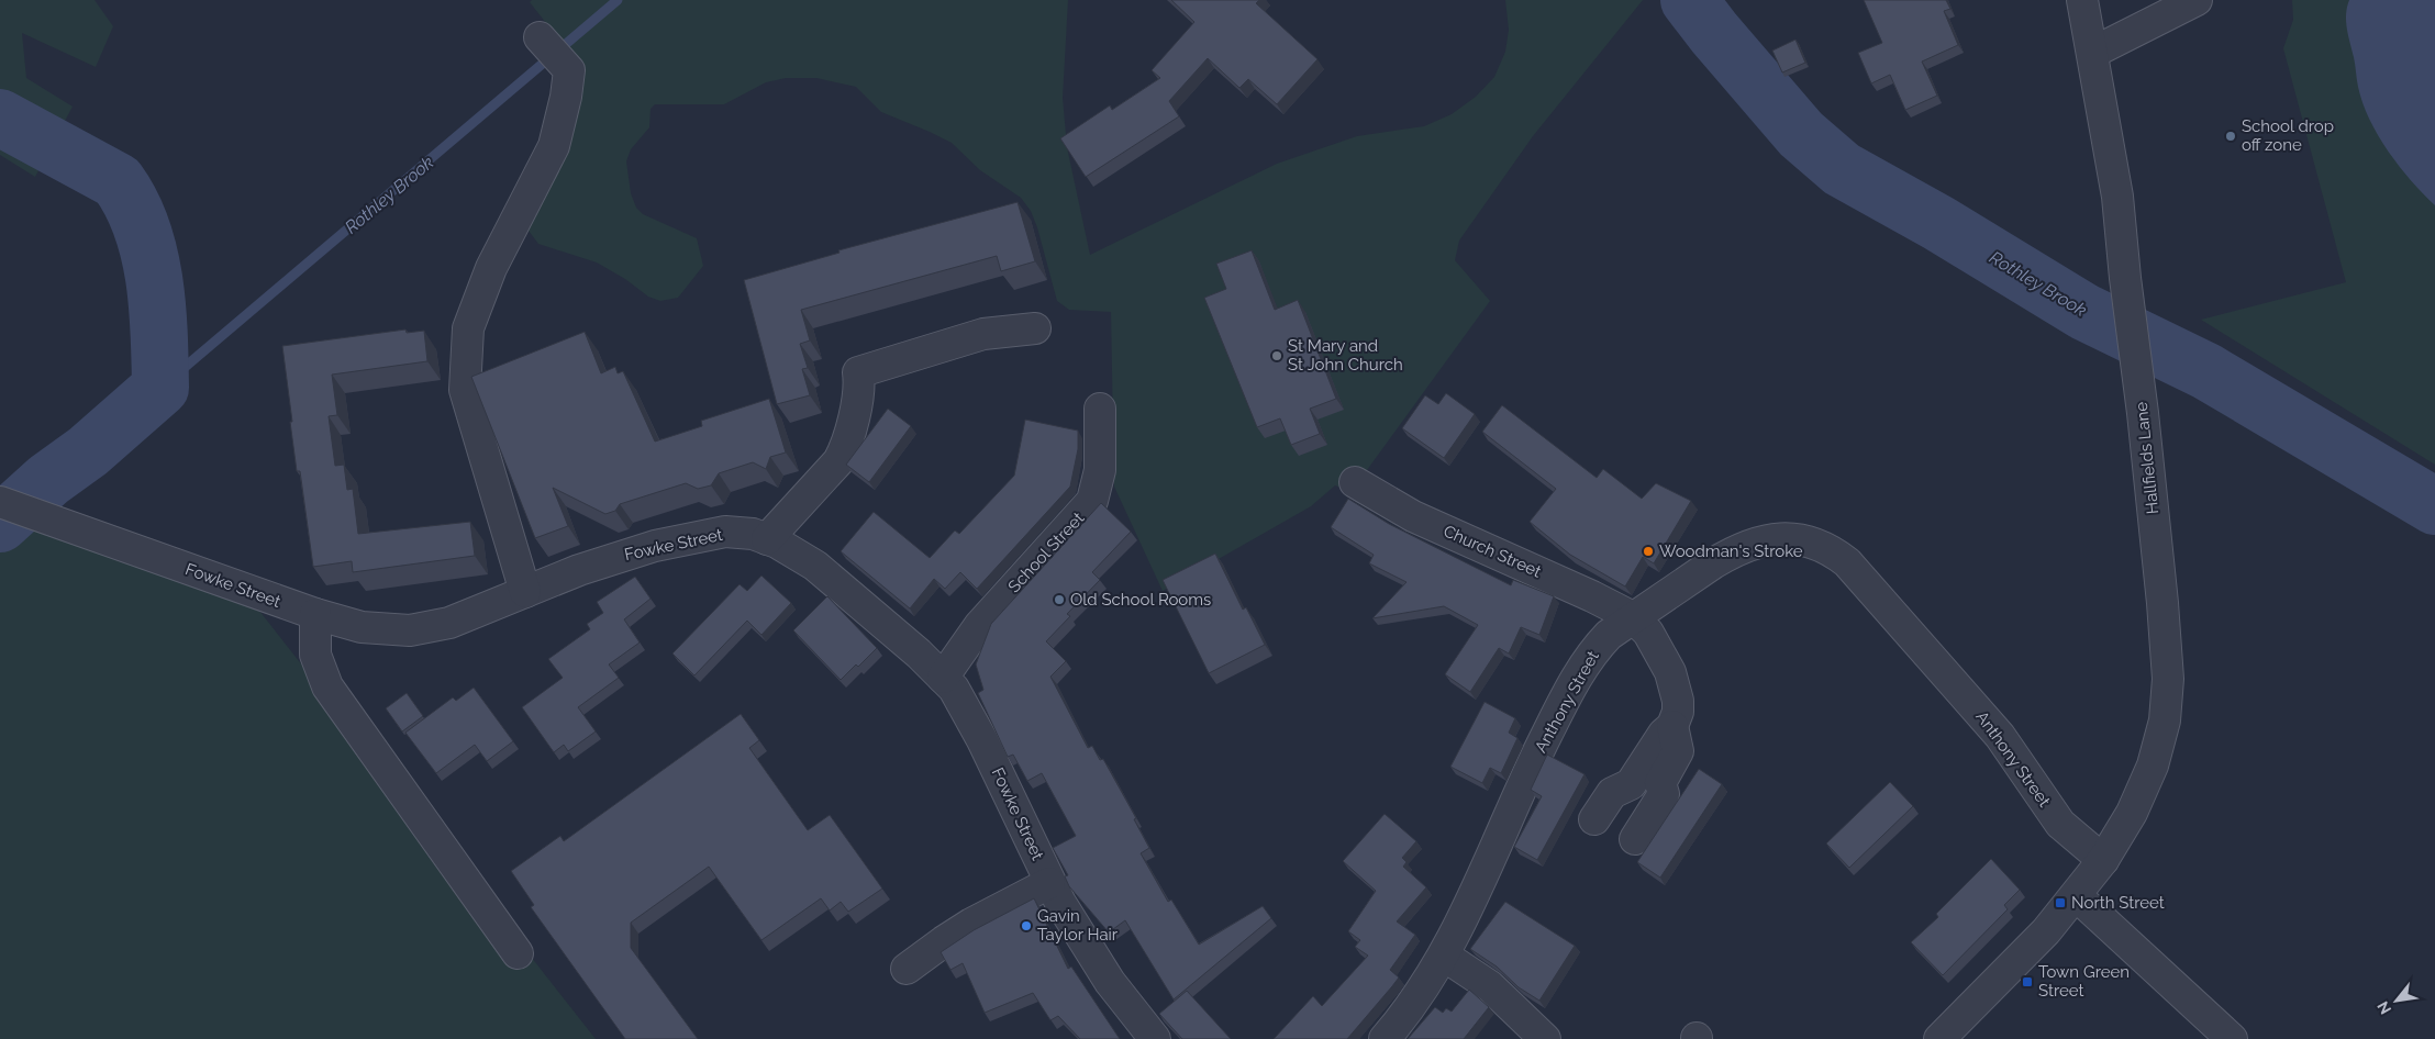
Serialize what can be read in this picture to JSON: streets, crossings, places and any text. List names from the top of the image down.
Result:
{
  "streets": {
    "street": [
      "Hallfields Lane",
      "Fowke Street",
      "Church Street",
      "School Street",
      "Anthony Street"
    ]
  },
  "crossings": [
    ["Hallfields Lane", "Anthony Street"],
    ["Fowke Street", "School Street"],
    ["Church Street", "Anthony Street"]
  ],
  "water": ["Rothley Brook"],
  "places": {
    "other": [
      "School drop off zone",
      "St Mary and St John Church",
      "Woodman's Stroke",
      "Old School Rooms",
      "Gavin Taylor Hair"
    ],
    "transit": ["North Street", "Town Green Street"]
  },
  "north": "bottom left"
}
